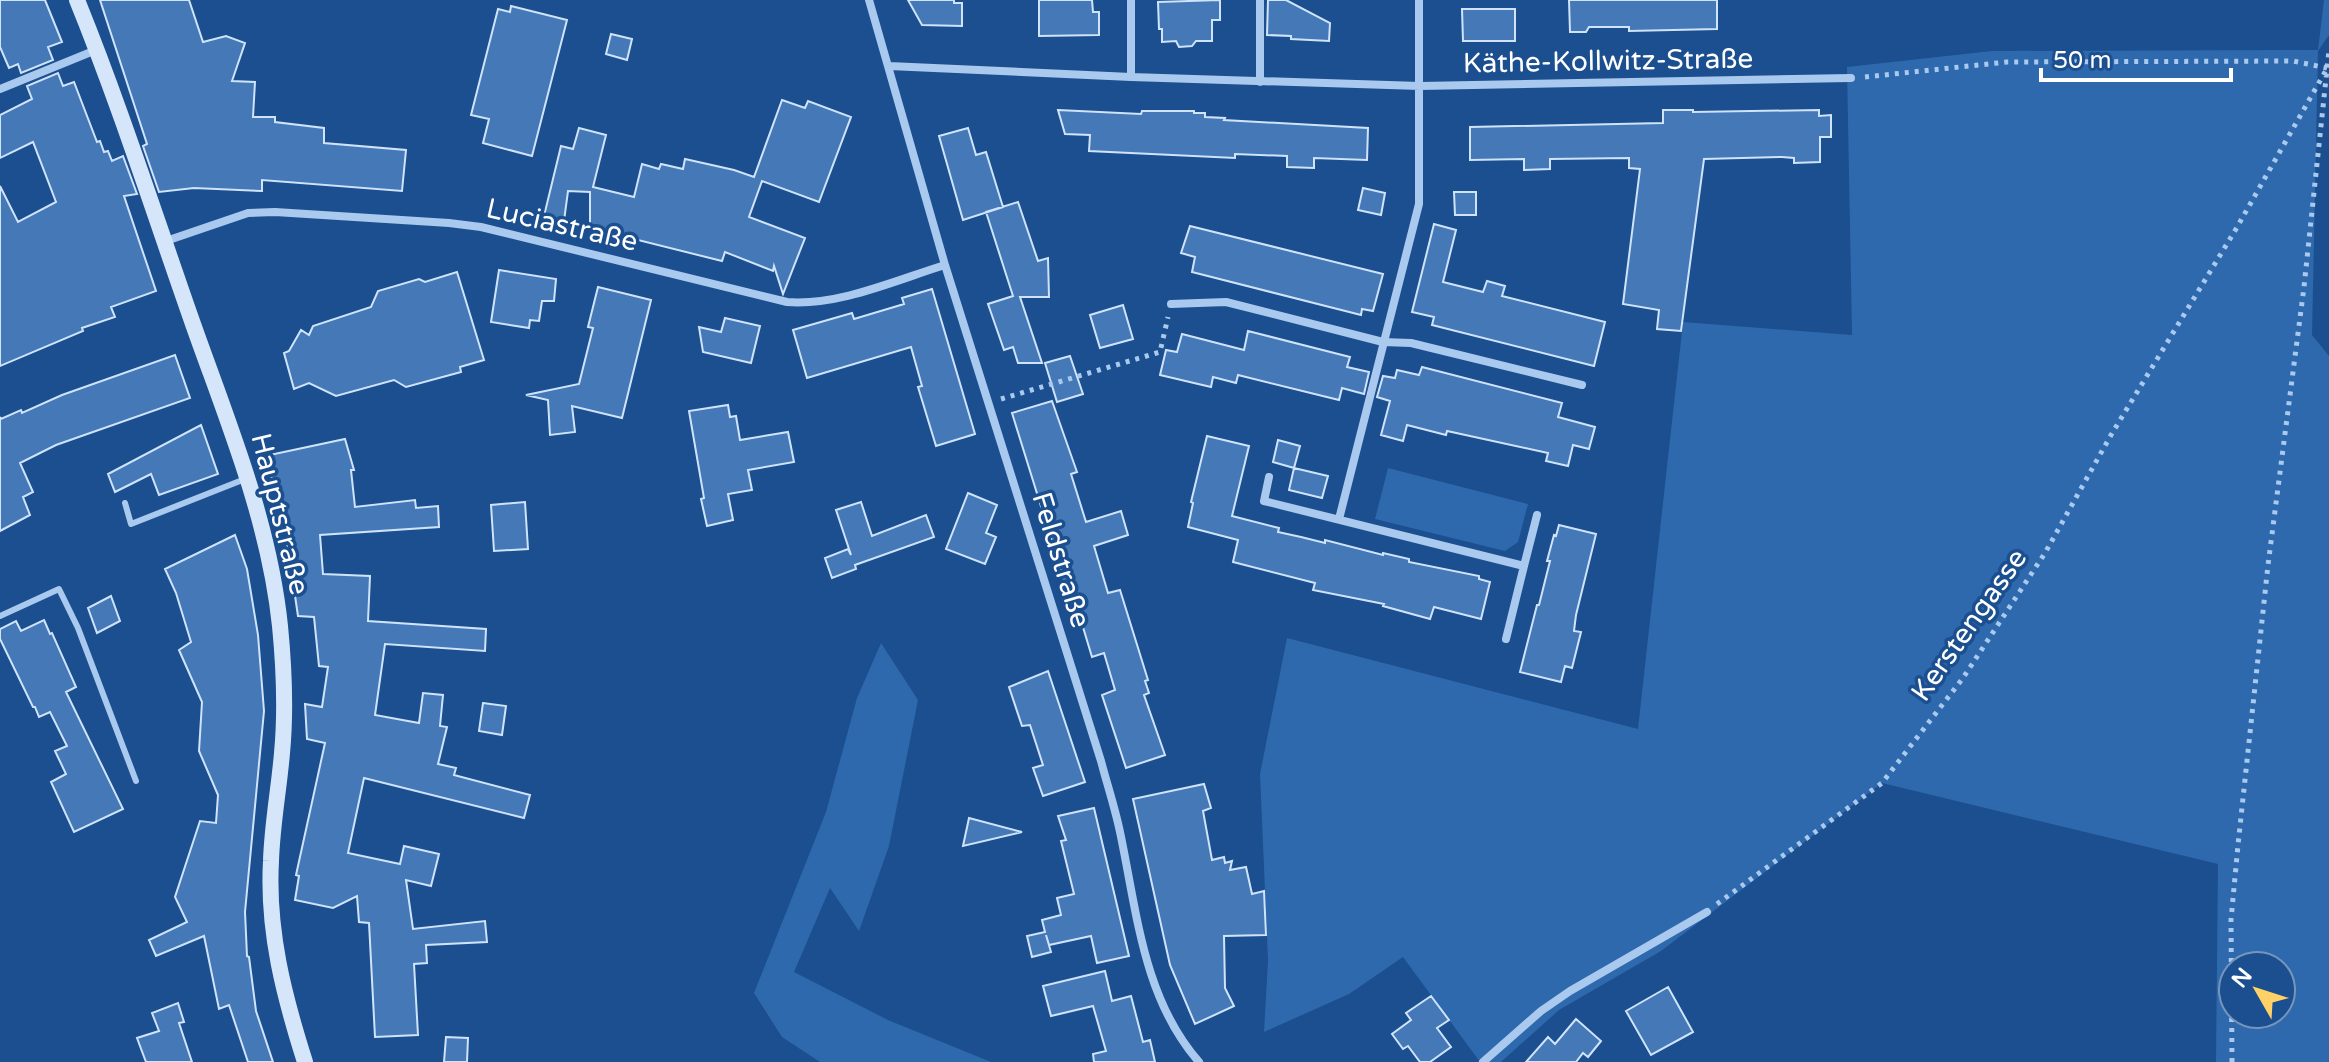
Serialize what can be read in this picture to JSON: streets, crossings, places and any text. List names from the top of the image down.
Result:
{
  "streets": {
    "main road": ["Hauptstraße"],
    "street": ["Käthe-Kollwitz-Straße", "Luciastraße", "Feldstraße"],
    "path": ["Kerstengasse"]
  },
  "crossings": [
    ["Käthe-Kollwitz-Straße", "Feldstraße"],
    ["Luciastraße", "Hauptstraße"],
    ["Luciastraße", "Feldstraße"]
  ],
  "scale_bar": "50 m",
  "north": "top left"
}
